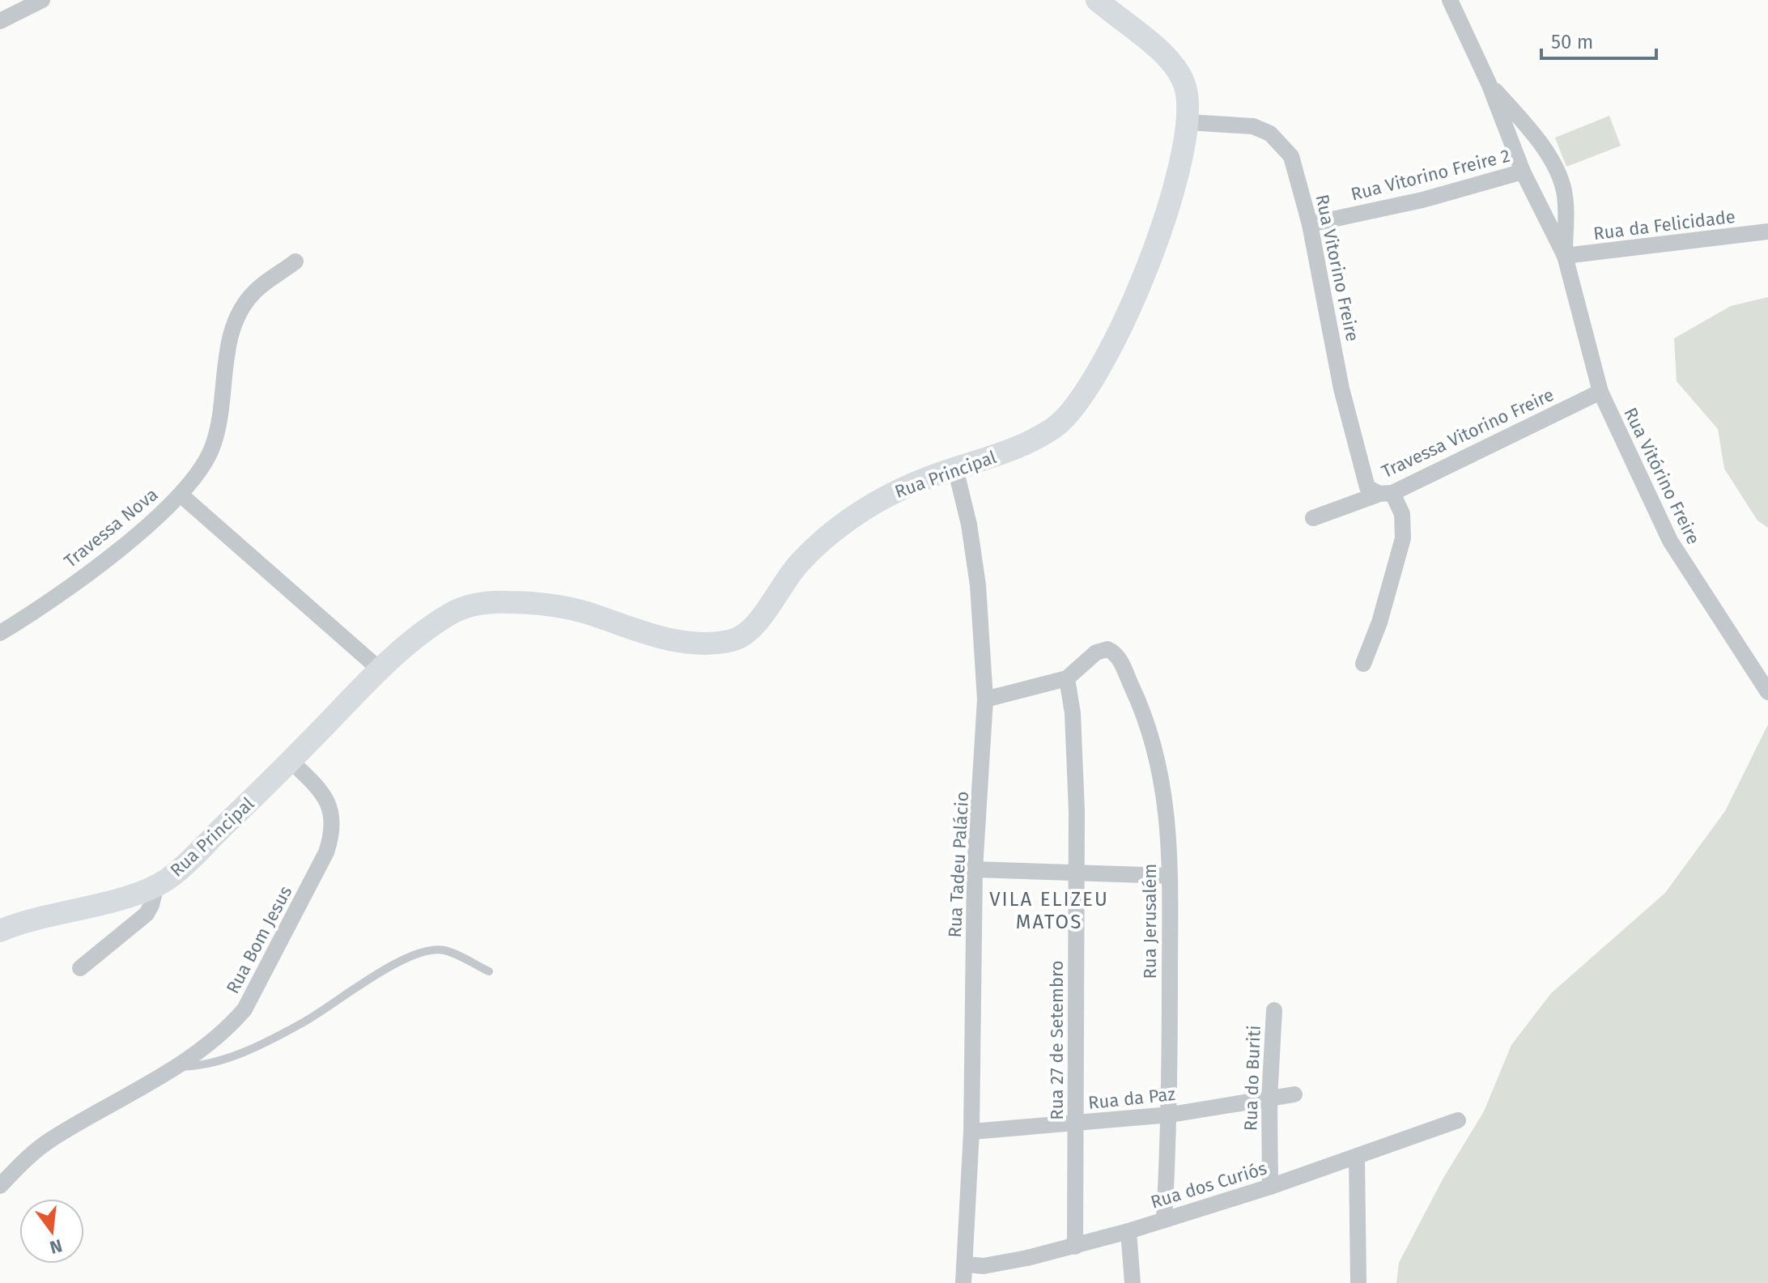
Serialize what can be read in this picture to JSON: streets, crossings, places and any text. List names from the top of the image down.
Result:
{
  "streets": {
    "street": [
      "Rua Vitorino Freire 2",
      "Rua da Felicidade",
      "Rua Vitorino Freire",
      "Travessa Vitorino Freire",
      "Rua Principal",
      "Rua Vitórino Freire",
      "Travessa Nova",
      "Rua Tadeu Palácio",
      "Rua Jerusalém",
      "Rua Bom Jesus",
      "Rua 27 de Setembro",
      "Rua do Buriti",
      "Rua da Paz",
      "Rua dos Curiós"
    ]
  },
  "crossings": [
    ["Rua Vitorino Freire 2", "Rua Vitorino Freire"],
    ["Rua Vitorino Freire 2", "Rua Vitórino Freire"],
    ["Rua da Felicidade", "Rua Vitórino Freire"],
    ["Rua Vitorino Freire", "Travessa Vitorino Freire"],
    ["Rua Vitorino Freire", "Rua Principal"],
    ["Travessa Vitorino Freire", "Rua Vitórino Freire"],
    ["Rua Principal", "Rua Tadeu Palácio"],
    ["Rua Principal", "Rua Bom Jesus"],
    ["Rua Tadeu Palácio", "Rua da Paz"],
    ["Rua Tadeu Palácio", "Rua dos Curiós"],
    ["Rua Jerusalém", "Rua 27 de Setembro"],
    ["Rua Jerusalém", "Rua da Paz"],
    ["Rua Jerusalém", "Rua dos Curiós"],
    ["Rua 27 de Setembro", "Rua da Paz"],
    ["Rua 27 de Setembro", "Rua dos Curiós"],
    ["Rua do Buriti", "Rua da Paz"],
    ["Rua do Buriti", "Rua dos Curiós"]
  ],
  "districts": ["VILA ELIZEU MATOS"],
  "scale_bar": "50 m",
  "north": "bottom"
}
